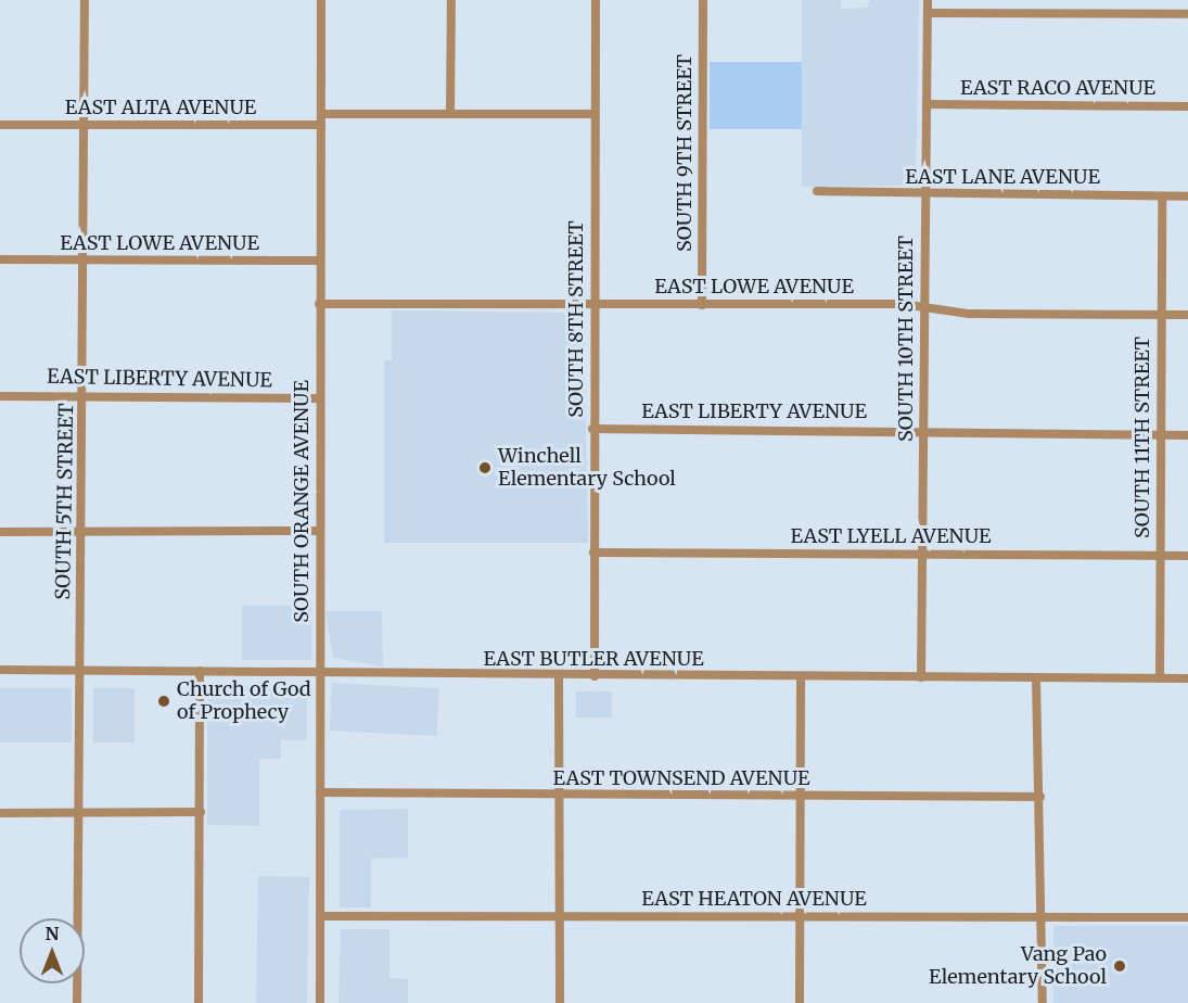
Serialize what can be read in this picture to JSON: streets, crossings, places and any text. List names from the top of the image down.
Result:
{
  "streets": {
    "street": [
      "EAST RACO AVENUE",
      "EAST ALTA AVENUE",
      "SOUTH 9TH STREET",
      "EAST LANE AVENUE",
      "EAST LOWE AVENUE",
      "SOUTH 8TH STREET",
      "SOUTH 10TH STREET",
      "EAST LIBERTY AVENUE",
      "SOUTH 11TH STREET",
      "SOUTH 5TH STREET",
      "SOUTH ORANGE AVENUE",
      "EAST LYELL AVENUE",
      "EAST BUTLER AVENUE",
      "EAST TOWNSEND AVENUE",
      "EAST HEATON AVENUE"
    ]
  },
  "crossings": [
    ["EAST RACO AVENUE", "SOUTH 10TH STREET"],
    ["EAST ALTA AVENUE", "SOUTH 5TH STREET"],
    ["EAST ALTA AVENUE", "SOUTH ORANGE AVENUE"],
    ["SOUTH 9TH STREET", "EAST LOWE AVENUE"],
    ["EAST LANE AVENUE", "SOUTH 10TH STREET"],
    ["EAST LANE AVENUE", "SOUTH 11TH STREET"],
    ["EAST LOWE AVENUE", "SOUTH 8TH STREET"],
    ["EAST LOWE AVENUE", "SOUTH 10TH STREET"],
    ["EAST LOWE AVENUE", "SOUTH 11TH STREET"],
    ["EAST LOWE AVENUE", "SOUTH 5TH STREET"],
    ["EAST LOWE AVENUE", "SOUTH ORANGE AVENUE"],
    ["SOUTH 8TH STREET", "EAST LIBERTY AVENUE"],
    ["SOUTH 8TH STREET", "EAST LYELL AVENUE"],
    ["SOUTH 8TH STREET", "EAST BUTLER AVENUE"],
    ["SOUTH 10TH STREET", "EAST LIBERTY AVENUE"],
    ["SOUTH 10TH STREET", "EAST LYELL AVENUE"],
    ["SOUTH 10TH STREET", "EAST BUTLER AVENUE"],
    ["EAST LIBERTY AVENUE", "SOUTH 11TH STREET"],
    ["EAST LIBERTY AVENUE", "SOUTH 5TH STREET"],
    ["EAST LIBERTY AVENUE", "SOUTH ORANGE AVENUE"],
    ["SOUTH 11TH STREET", "EAST LYELL AVENUE"],
    ["SOUTH 11TH STREET", "EAST BUTLER AVENUE"],
    ["SOUTH 5TH STREET", "EAST BUTLER AVENUE"],
    ["SOUTH ORANGE AVENUE", "EAST BUTLER AVENUE"],
    ["SOUTH ORANGE AVENUE", "EAST TOWNSEND AVENUE"],
    ["SOUTH ORANGE AVENUE", "EAST HEATON AVENUE"]
  ],
  "places": ["Winchell Elementary School", "Church of God of Prophecy", "Vang Pao Elementary School"],
  "north": "top"
}
